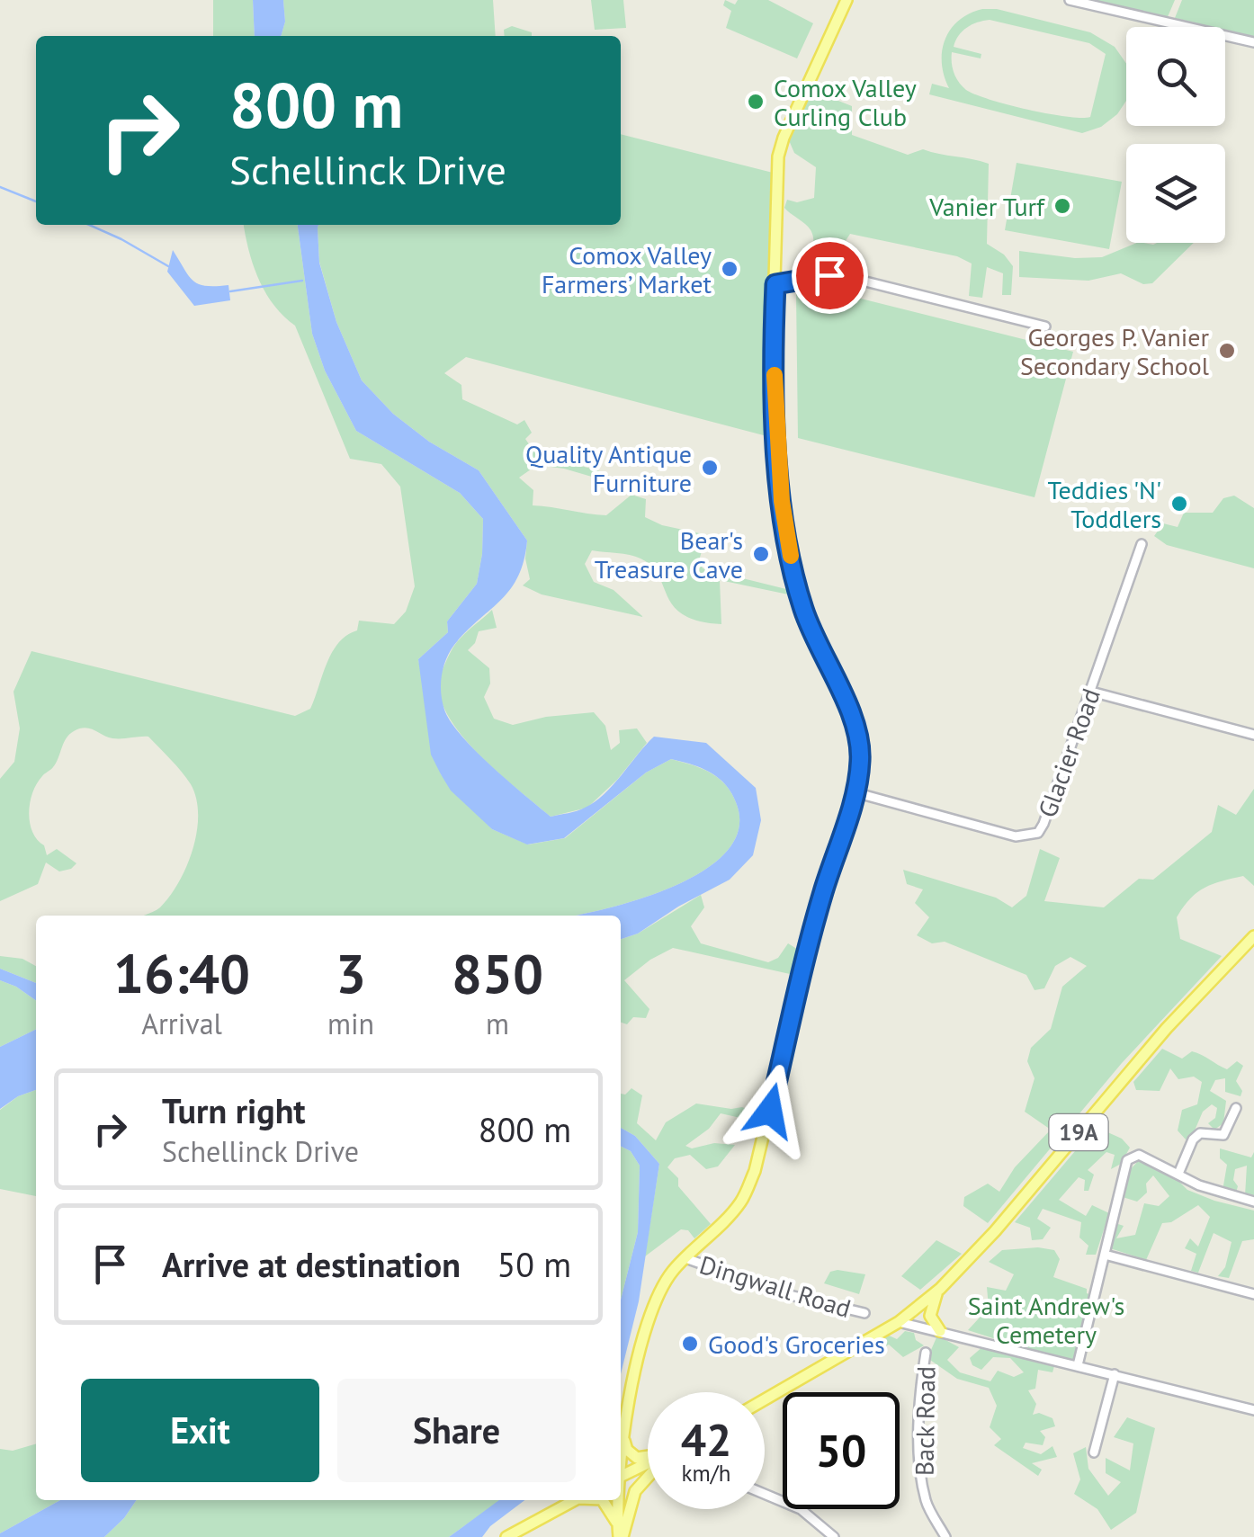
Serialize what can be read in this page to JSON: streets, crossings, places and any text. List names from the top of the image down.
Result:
{
  "streets": {
    "main road": ["19A"],
    "street": ["Glacier Road", "Dingwall Road", "Back Road"]
  },
  "parks": ["Saint Andrew's Cemetery"],
  "places": [
    "Comox Valley Curling Club",
    "Vanier Turf",
    "Comox Valley Farmers’ Market",
    "Georges P. Vanier Secondary School",
    "Quality Antique Furniture",
    "Teddies 'N' Toddlers",
    "Bear's Treasure Cave",
    "Good's Groceries"
  ],
  "page": {
    "turn": ["800 m", "Schellinck Drive"],
    "eta": [
      "16:40",
      "Arrival",
      "3",
      "min",
      "850",
      "m"
    ],
    "list": [
      {
        "name": "Turn right",
        "note": "Schellinck Drive",
        "value": "800 m"
      },
      {
        "name": "Arrive at destination",
        "value": "50 m"
      }
    ],
    "buttons": ["Exit", "Share"],
    "speed": "42 km/h",
    "limit": "50"
  }
}
